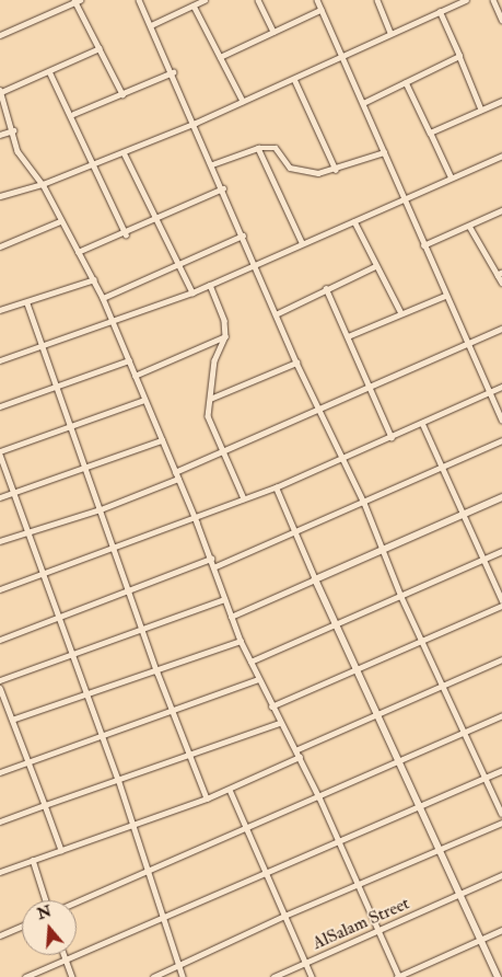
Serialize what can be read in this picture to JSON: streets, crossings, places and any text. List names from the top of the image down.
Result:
{
  "streets": {
    "street": ["AlSalam Street"]
  },
  "north": "top"
}
